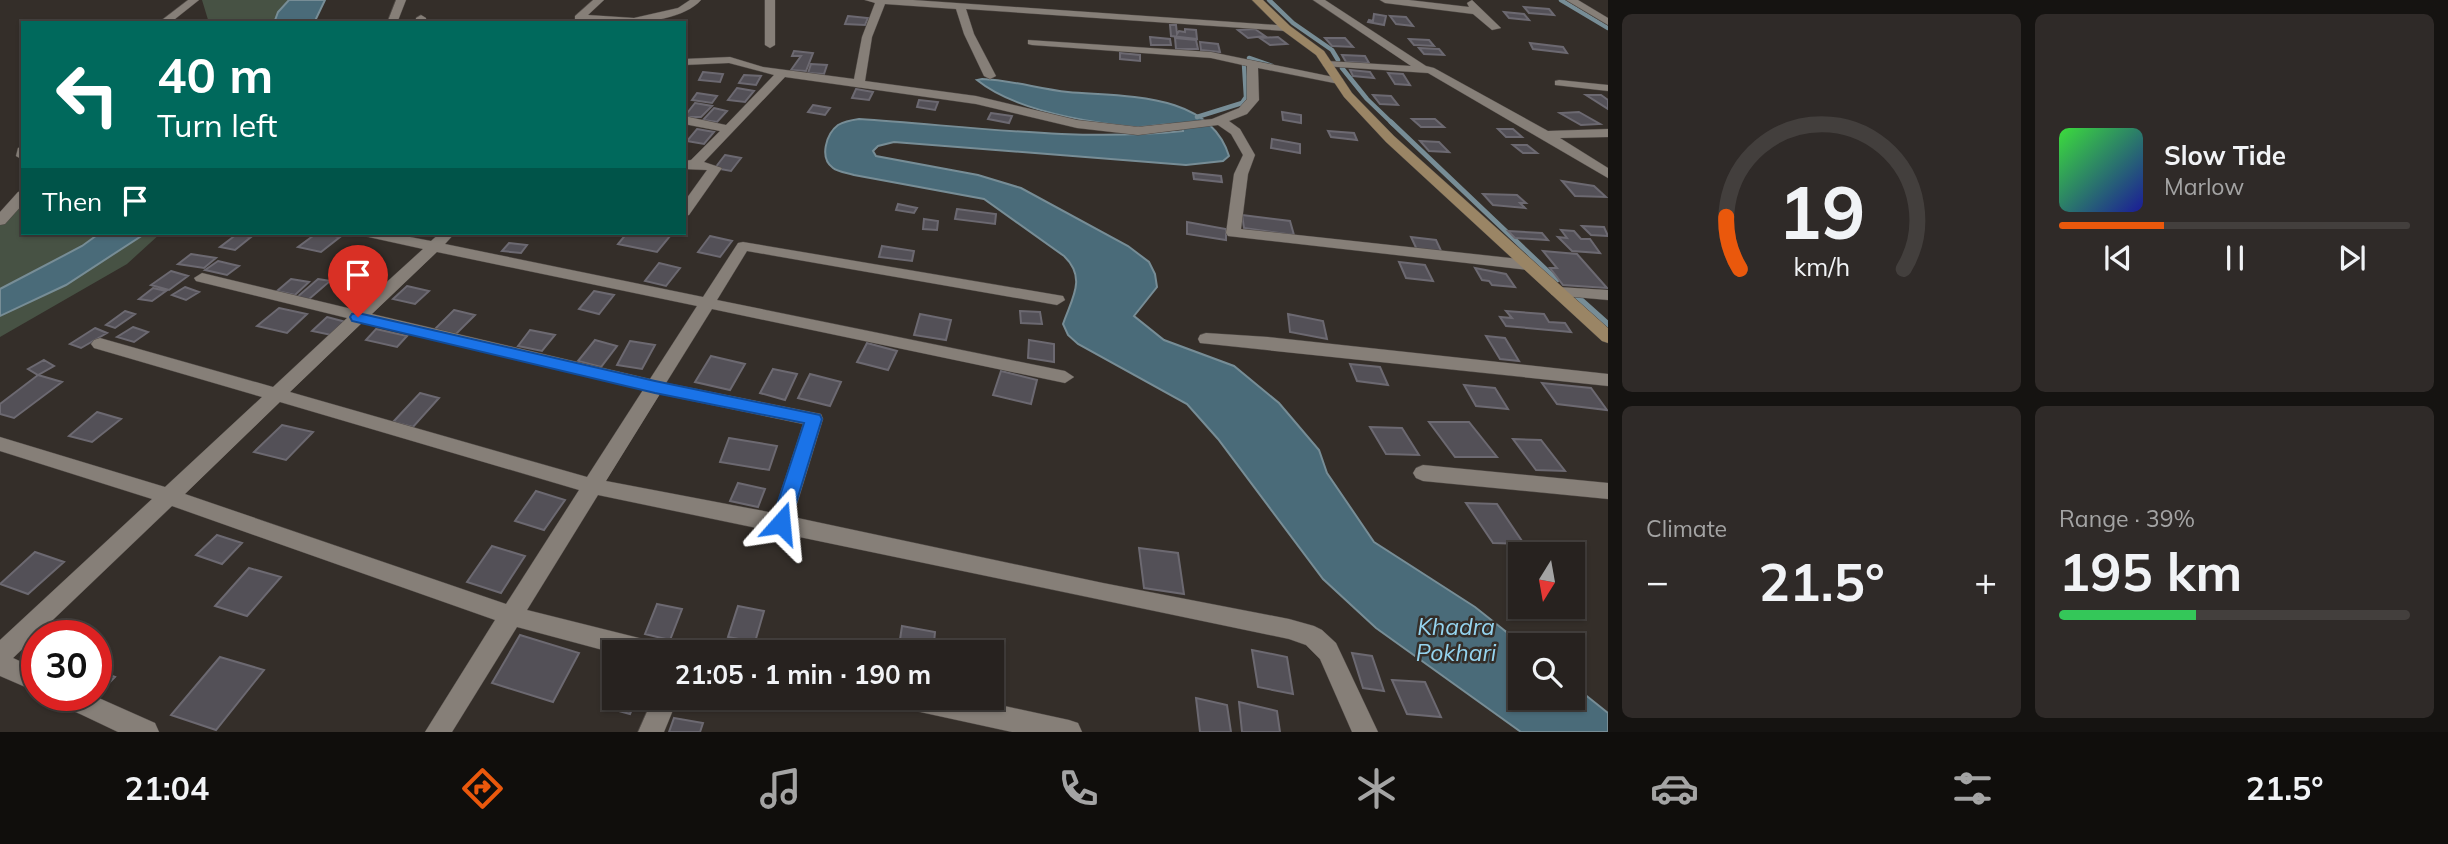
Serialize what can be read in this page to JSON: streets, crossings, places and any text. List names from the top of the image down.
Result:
{
  "water": ["Khadra Pokhari"],
  "north": "bottom",
  "page": {
    "turn": ["40 m", "Turn left"],
    "song": ["Slow Tide", "Marlow"],
    "then": "Then",
    "tile": [
      "Climate",
      ["Range · 39%", "195 km"]
    ],
    "heat": ["−", "21.5°", "+"],
    "limit": "30",
    "trip": "21:05 · 1 min · 190 m",
    "tabs": ["21:04", "21.5°"],
    "gauge": ["19", "km/h"]
  }
}
